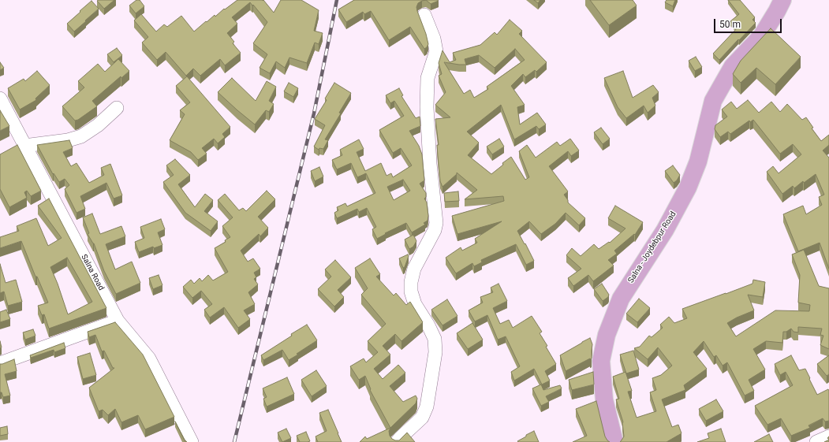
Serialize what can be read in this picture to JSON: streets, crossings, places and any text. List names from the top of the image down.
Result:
{
  "streets": {
    "main road": ["Salna - Joydebpur Road"],
    "street": ["Salna Road"]
  },
  "scale_bar": "50 m"
}
